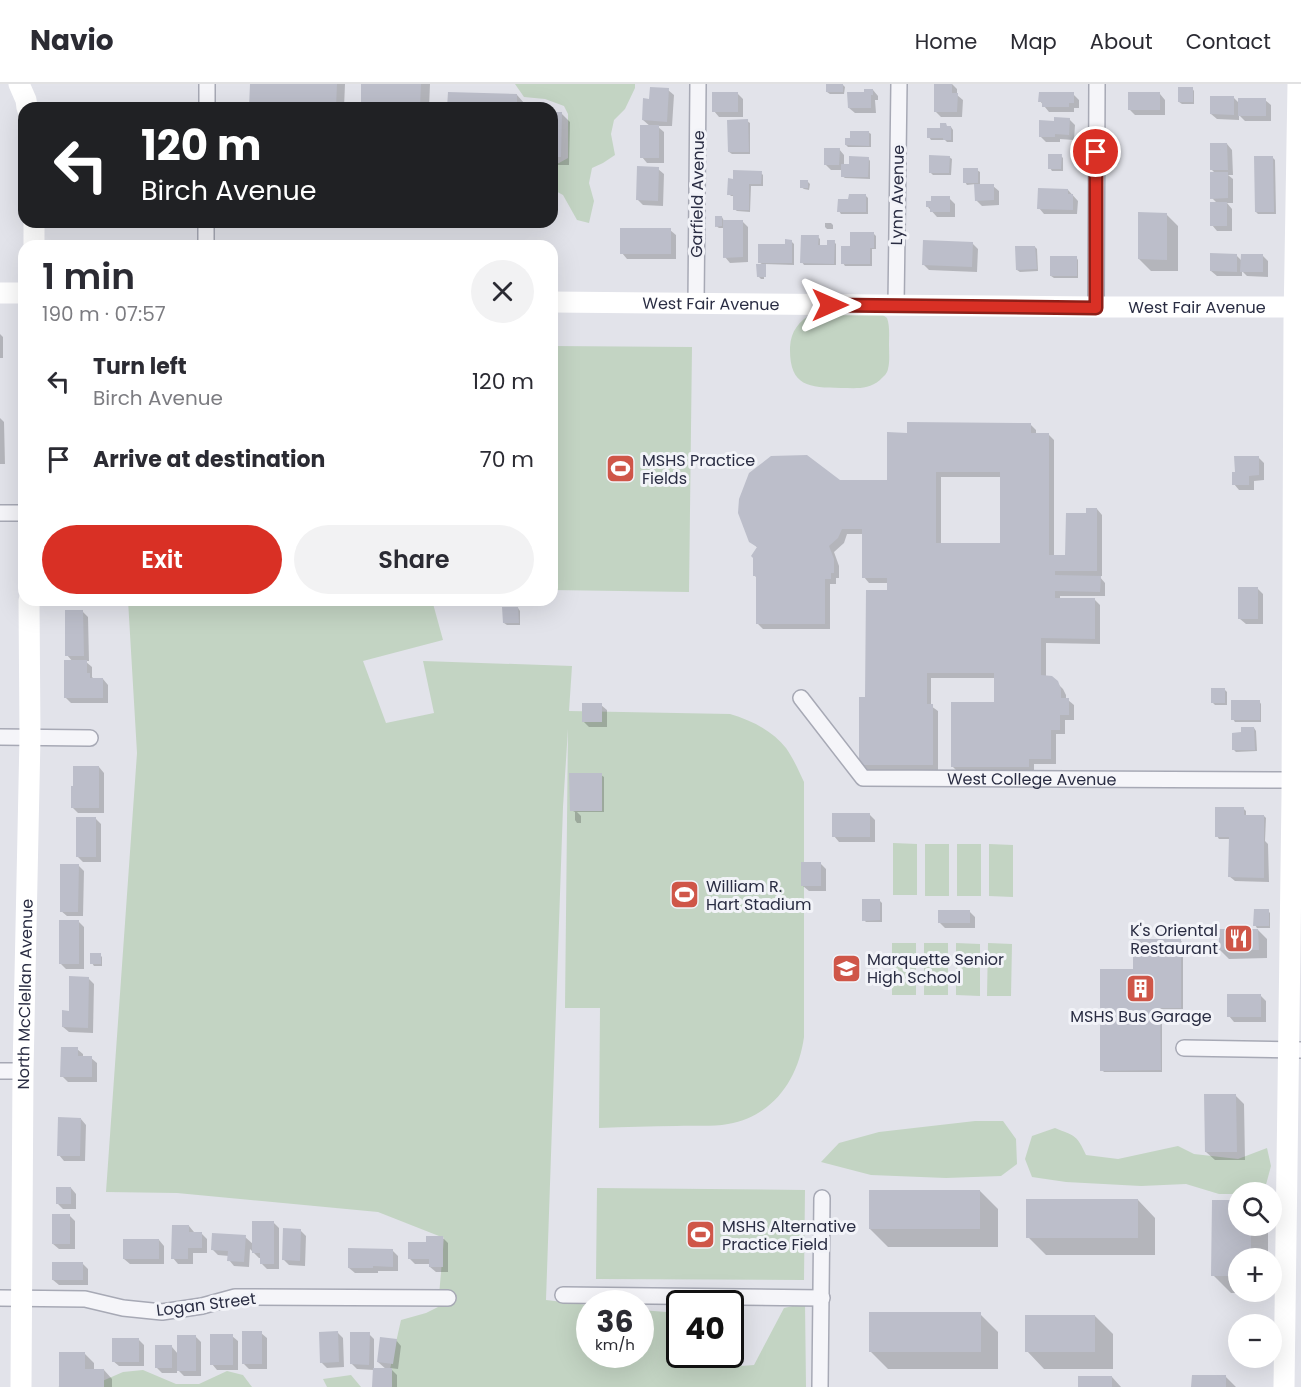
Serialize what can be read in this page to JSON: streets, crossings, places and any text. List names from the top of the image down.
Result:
{
  "streets": {
    "street": [
      "Garfield Avenue",
      "Lynn Avenue",
      "West Fair Avenue",
      "West College Avenue",
      "North McClellan Avenue",
      "Logan Street"
    ]
  },
  "crossings": [
    ["Garfield Avenue", "West Fair Avenue"],
    ["Lynn Avenue", "West Fair Avenue"],
    ["North McClellan Avenue", "Logan Street"]
  ],
  "places": {
    "sports": ["MSHS Practice Fields", "William R. Hart Stadium", "MSHS Alternative Practice Field"],
    "restaurant": ["K's Oriental Restaurant"],
    "school or university": ["Marquette Senior High School"],
    "building": ["MSHS Bus Garage"]
  },
  "page": {
    "header": "Navio",
    "nav": [
      "Home",
      "Map",
      "About",
      "Contact"
    ],
    "turn": ["120 m", "Birch Avenue"],
    "heading": ["1 min", "190 m · 07:57"],
    "list": [
      {
        "name": "Turn left",
        "note": "Birch Avenue",
        "value": "120 m"
      },
      {
        "name": "Arrive at destination",
        "value": "70 m"
      }
    ],
    "buttons": ["Exit", "Share"],
    "map_buttons": ["+", "−"],
    "speed": "36 km/h",
    "limit": "40"
  }
}
